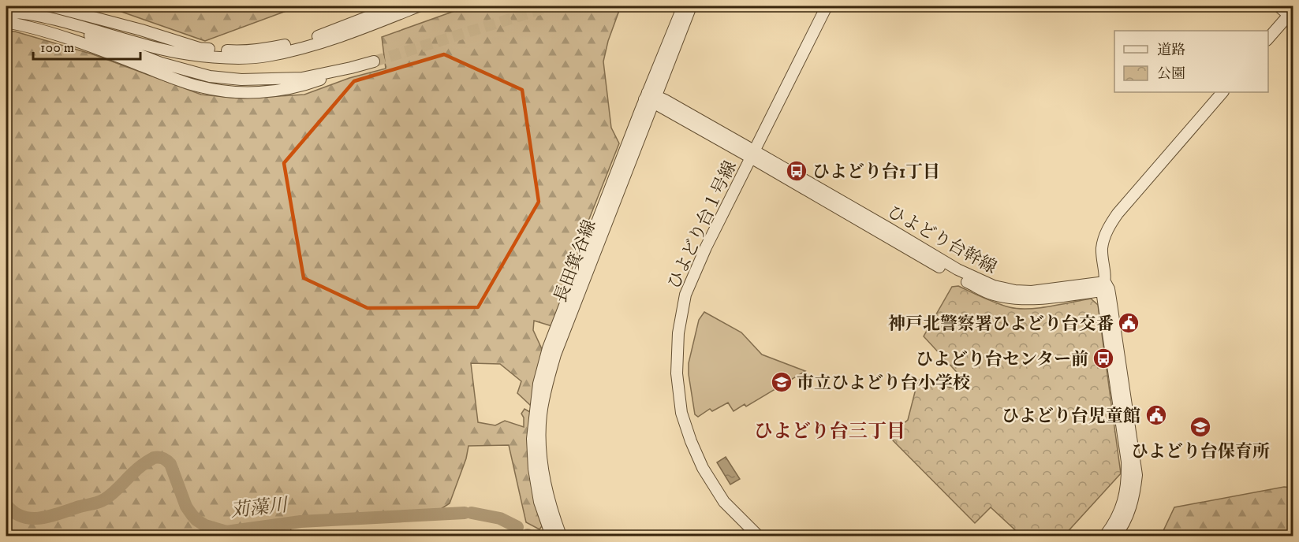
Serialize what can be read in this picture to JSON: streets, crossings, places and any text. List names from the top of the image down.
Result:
{
  "streets": {
    "street": ["ひよどり台１号線", "ひよどり台幹線", "長田箕谷線"]
  },
  "crossings": [
    ["ひよどり台１号線", "ひよどり台幹線"],
    ["ひよどり台幹線", "長田箕谷線"]
  ],
  "districts": ["ひよどり台三丁目"],
  "water": ["苅藻川"],
  "places": {
    "bus stop": ["ひよどり台1丁目", "ひよどり台センター前"],
    "public building": ["神戸北警察署ひよどり台交番", "ひよどり台児童館"],
    "school or university": ["市立ひよどり台小学校", "ひよどり台保育所"]
  },
  "legend": ["道路", "公園"],
  "scale_bar": "100 m"
}
